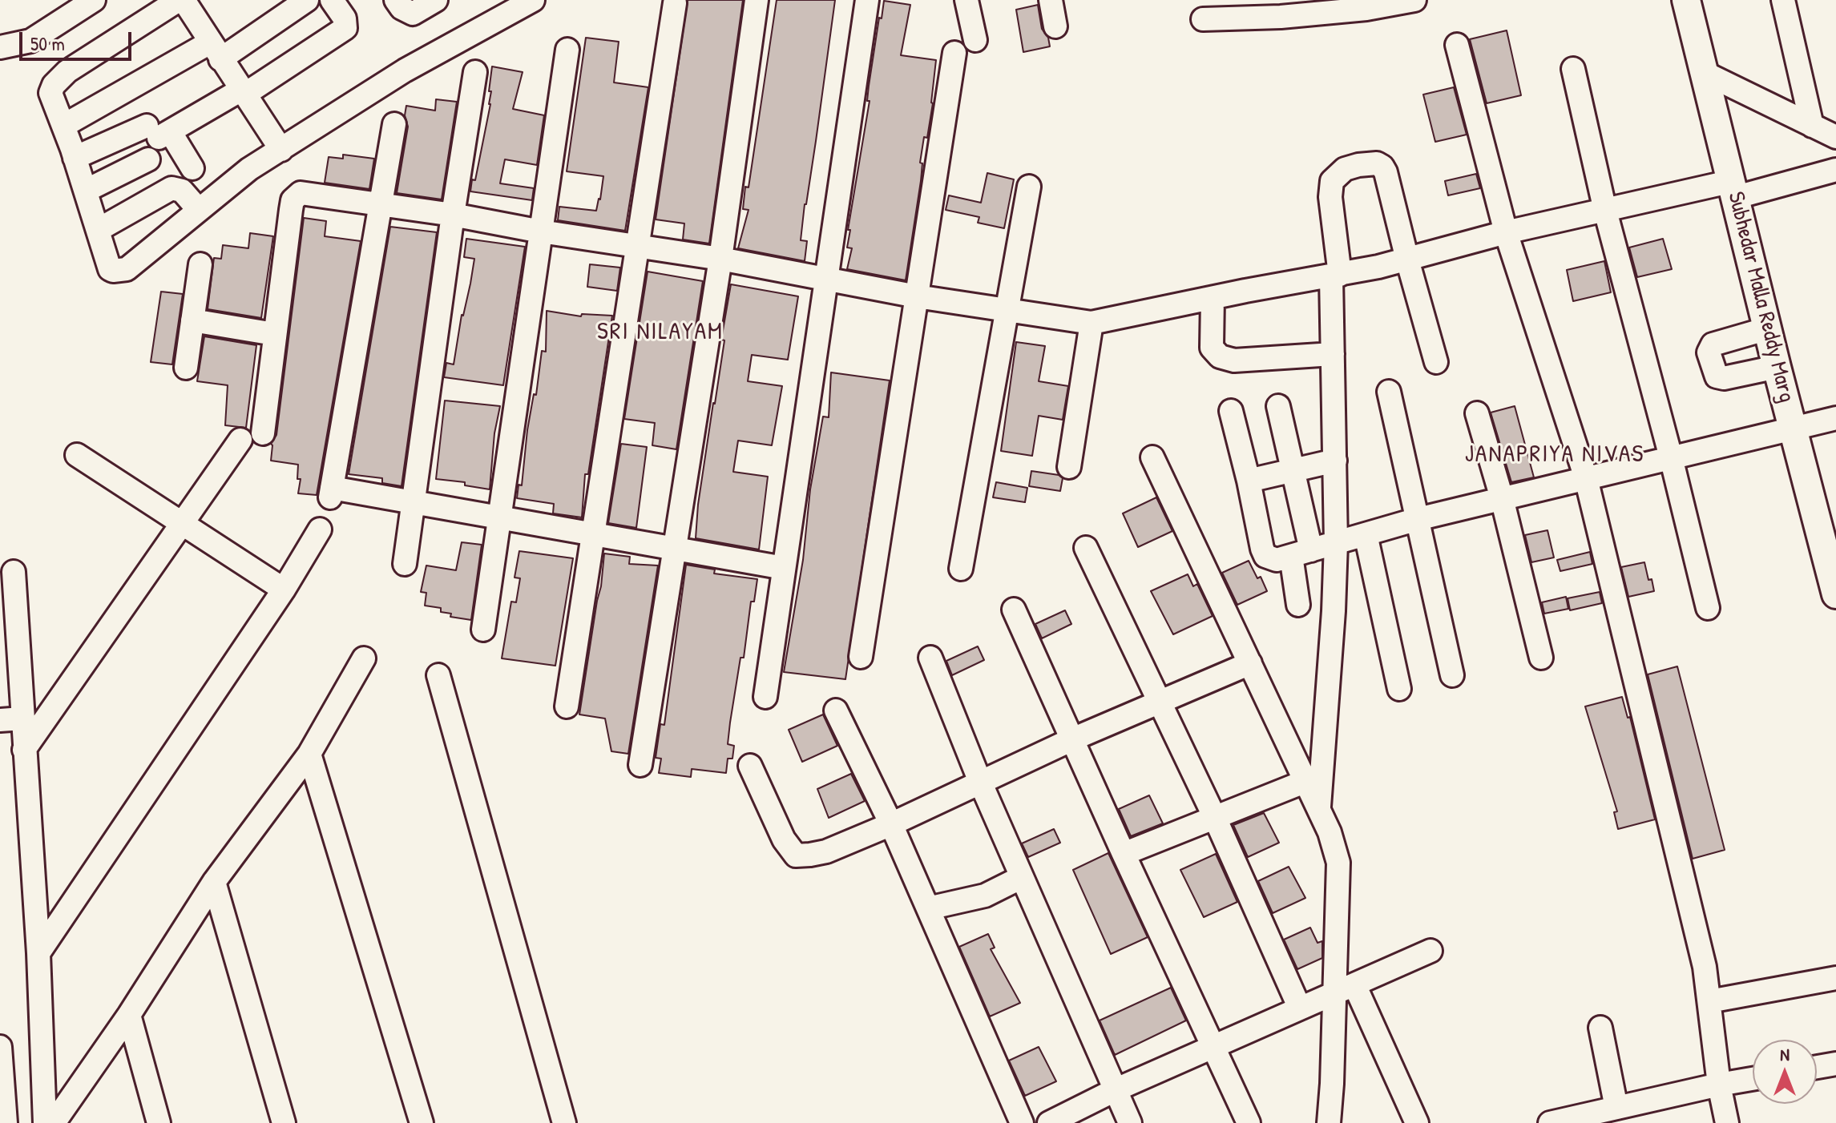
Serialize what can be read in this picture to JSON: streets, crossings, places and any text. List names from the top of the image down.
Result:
{
  "streets": {
    "main road": ["Subhedar Malla Reddy Marg"]
  },
  "districts": ["SRI NILAYAM", "JANAPRIYA NIVAS"],
  "scale_bar": "50 m",
  "north": "top"
}
